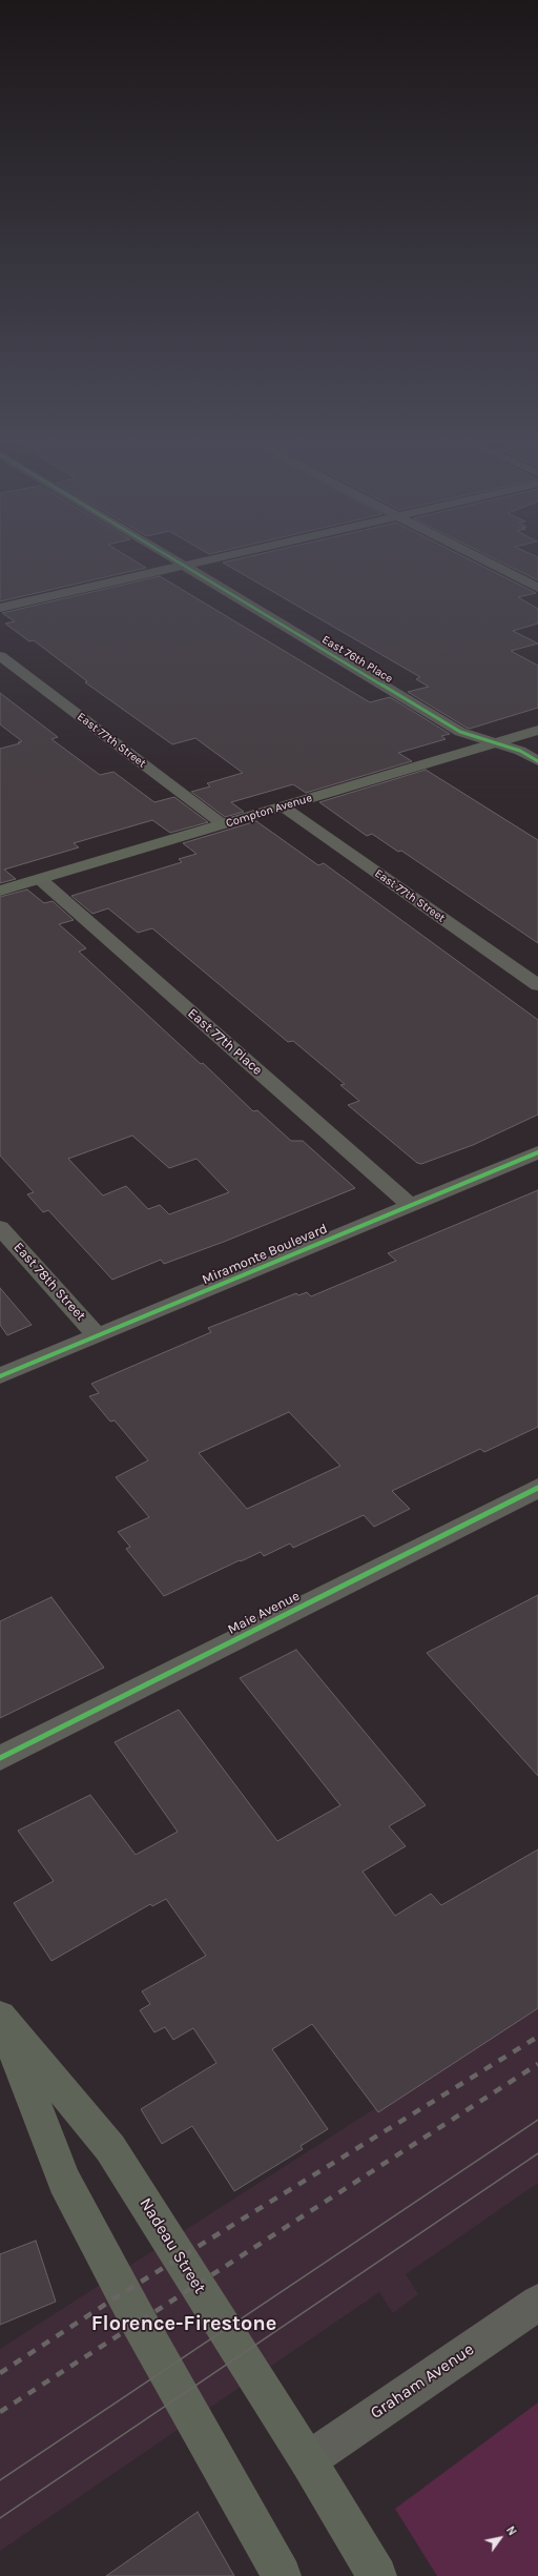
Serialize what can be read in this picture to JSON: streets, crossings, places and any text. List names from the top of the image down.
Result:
{
  "streets": {
    "main road": ["Compton Avenue", "Nadeau Street"],
    "street": [
      "East 76th Place",
      "East 77th Street",
      "East 77th Place",
      "Miramonte Boulevard",
      "East 78th Street",
      "Maie Avenue",
      "Graham Avenue"
    ]
  },
  "crossings": [
    ["East 76th Place", "Compton Avenue"],
    ["East 77th Street", "Compton Avenue"],
    ["Compton Avenue", "East 77th Place"],
    ["East 77th Place", "Miramonte Boulevard"],
    ["Miramonte Boulevard", "East 78th Street"],
    ["Nadeau Street", "Graham Avenue"]
  ],
  "districts": ["Florence-Firestone"],
  "north": "top right"
}
